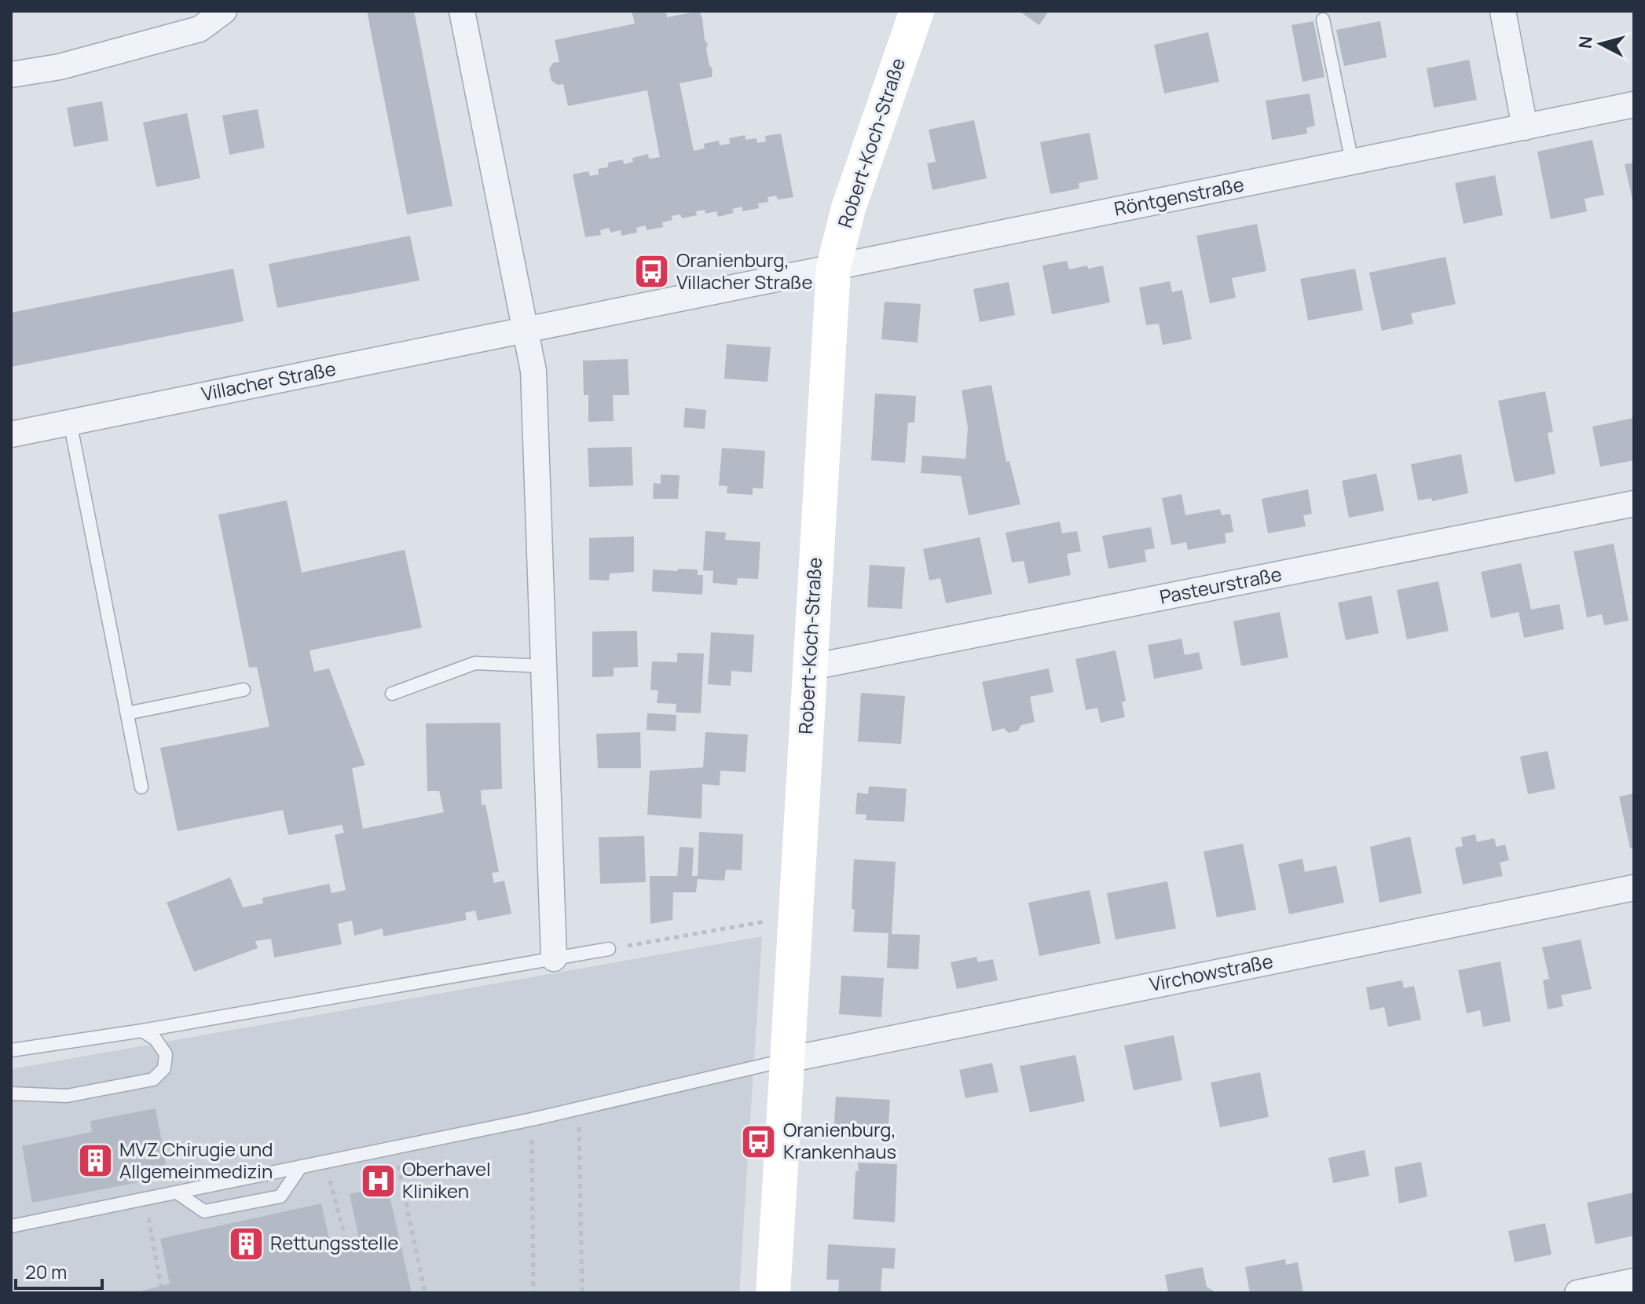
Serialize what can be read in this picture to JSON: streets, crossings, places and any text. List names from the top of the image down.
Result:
{
  "streets": {
    "street": [
      "Robert-Koch-Straße",
      "Röntgenstraße",
      "Villacher Straße",
      "Pasteurstraße",
      "Virchowstraße"
    ]
  },
  "crossings": [
    ["Robert-Koch-Straße", "Röntgenstraße"],
    ["Robert-Koch-Straße", "Villacher Straße"],
    ["Robert-Koch-Straße", "Pasteurstraße"],
    ["Robert-Koch-Straße", "Virchowstraße"],
    ["Röntgenstraße", "Villacher Straße"]
  ],
  "places": {
    "bus stop": ["Oranienburg, Villacher Straße", "Oranienburg, Krankenhaus"],
    "building": ["MVZ Chirugie und Allgemeinmedizin", "Rettungsstelle"],
    "hospital": ["Oberhavel Kliniken"]
  },
  "scale_bar": "20 m",
  "north": "left"
}
